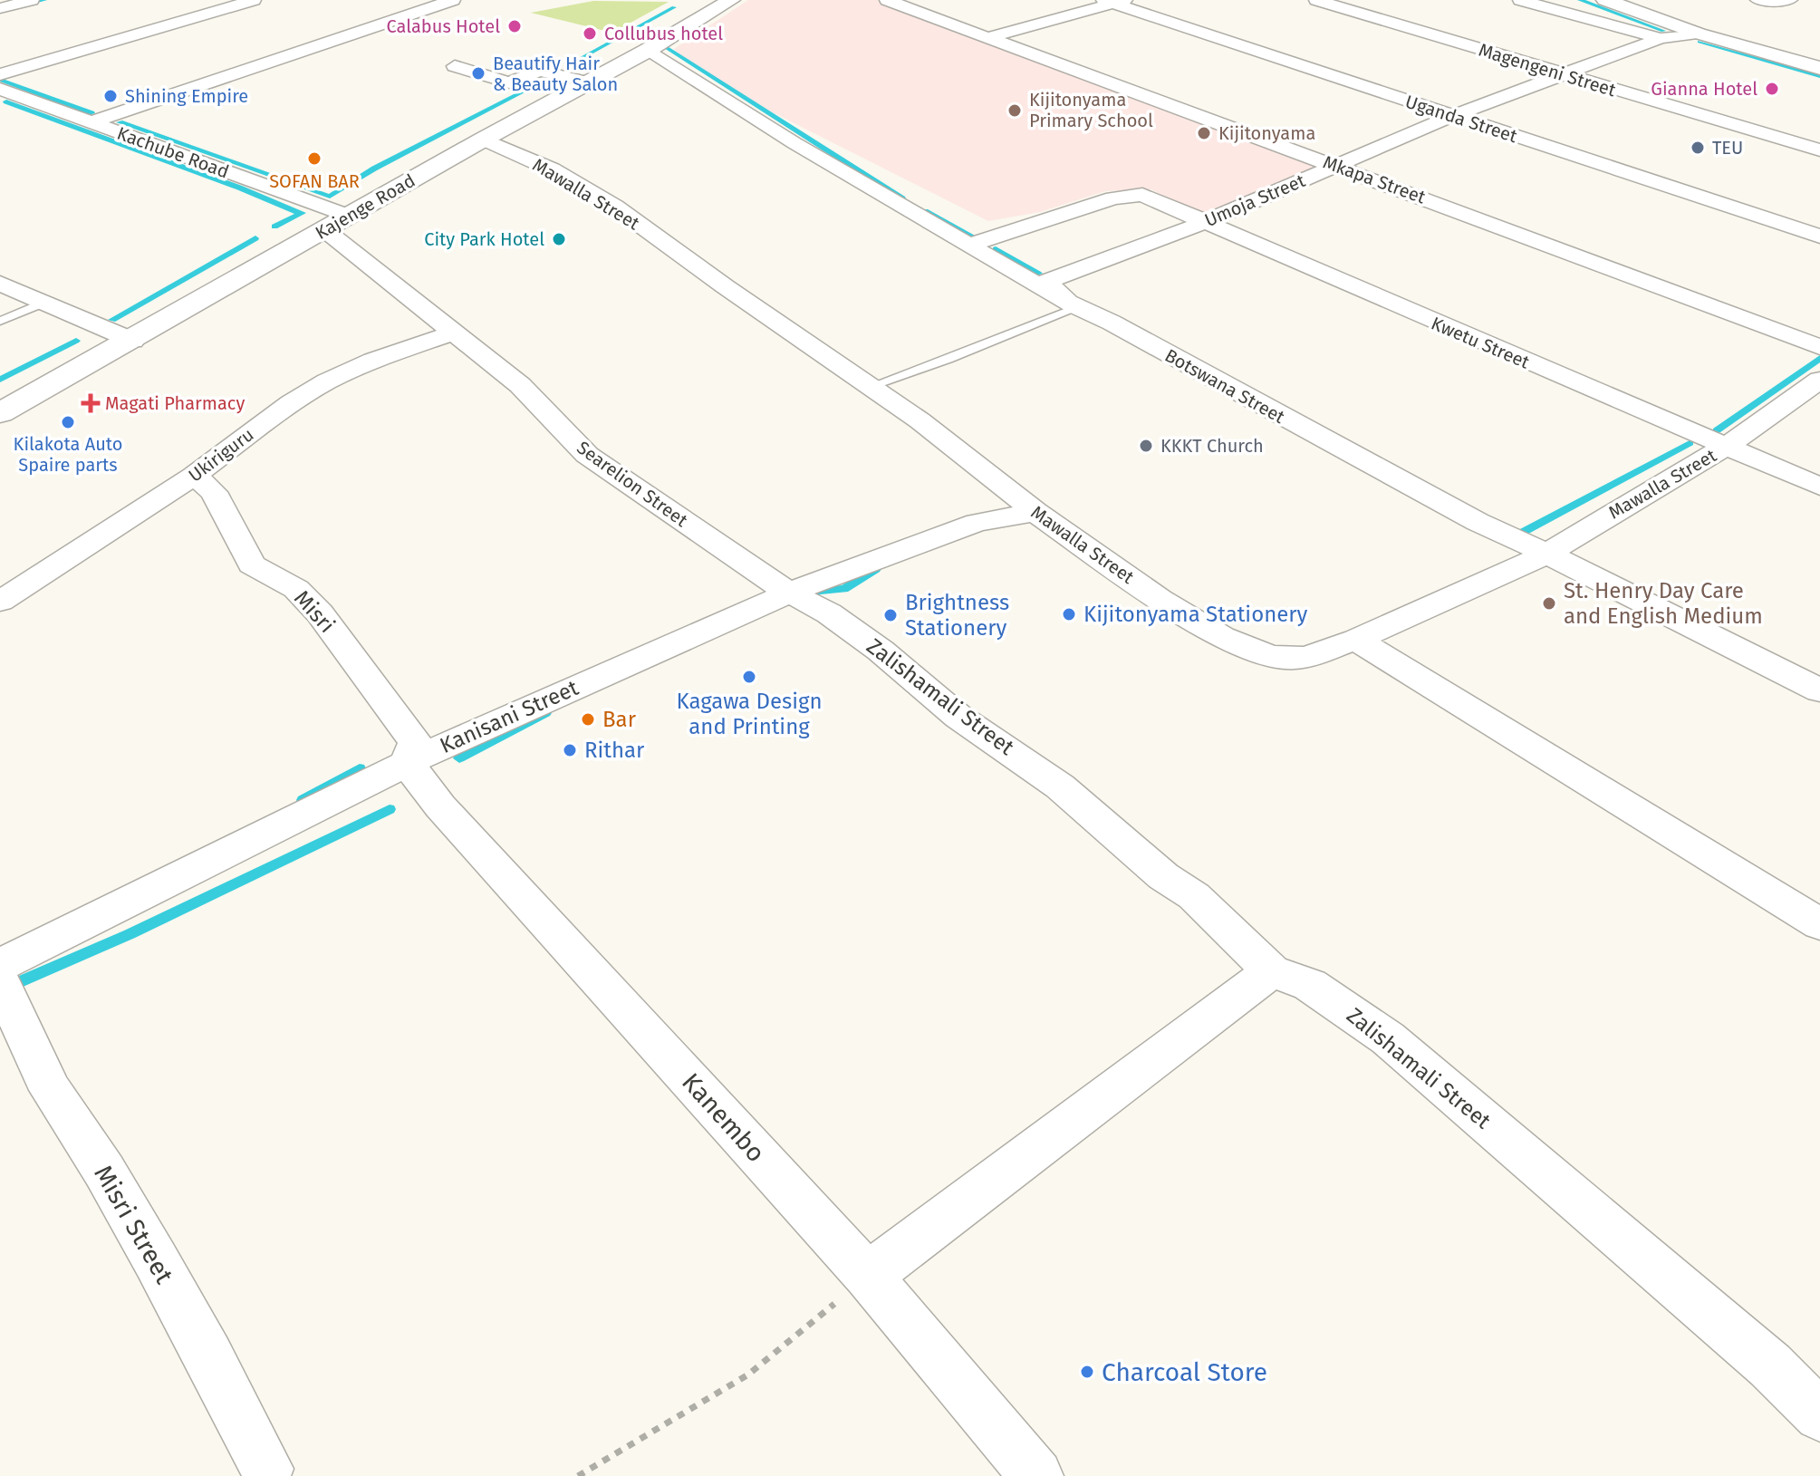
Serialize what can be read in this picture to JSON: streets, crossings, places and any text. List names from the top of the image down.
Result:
{
  "streets": {
    "street": [
      "Magengeni Street",
      "Uganda Street",
      "Kachube Road",
      "Mkapa Street",
      "Mawalla Street",
      "Umoja Street",
      "Kajenge Road",
      "Kwetu Street",
      "Botswana Street",
      "Ukiriguru",
      "Searelion Street",
      "Misri",
      "Zalishamali Street",
      "Kanisani Street",
      "Kanembo",
      "Misri Street"
    ]
  },
  "crossings": [
    ["Magengeni Street", "Umoja Street"],
    ["Uganda Street", "Umoja Street"],
    ["Kachube Road", "Kajenge Road"],
    ["Mkapa Street", "Umoja Street"],
    ["Mawalla Street", "Kajenge Road"],
    ["Mawalla Street", "Kwetu Street"],
    ["Mawalla Street", "Botswana Street"],
    ["Mawalla Street", "Kanisani Street"],
    ["Umoja Street", "Kwetu Street"],
    ["Umoja Street", "Botswana Street"],
    ["Kajenge Road", "Botswana Street"],
    ["Kajenge Road", "Searelion Street"],
    ["Kwetu Street", "Botswana Street"],
    ["Ukiriguru", "Searelion Street"],
    ["Ukiriguru", "Misri"],
    ["Searelion Street", "Zalishamali Street"],
    ["Searelion Street", "Kanisani Street"],
    ["Misri", "Kanisani Street"],
    ["Misri", "Kanembo"],
    ["Zalishamali Street", "Kanisani Street"],
    ["Kanisani Street", "Kanembo"]
  ],
  "places": {
    "other": [
      "Calabus Hotel",
      "Collubus hotel",
      "Beautify Hair & Beauty Salon",
      "Gianna Hotel",
      "Shining Empire",
      "Kijitonyama Primary School",
      "Kijitonyama",
      "TEU",
      "SOFAN BAR",
      "City Park Hotel",
      "Kilakota Auto Spaire parts",
      "KKKT Church",
      "St. Henry Day Care and English Medium",
      "Kijitonyama Stationery",
      "Brightness Stationery",
      "Kagawa Design and Printing",
      "Bar",
      "Rithar",
      "Charcoal Store"
    ],
    "health": ["Magati Pharmacy"]
  }
}
